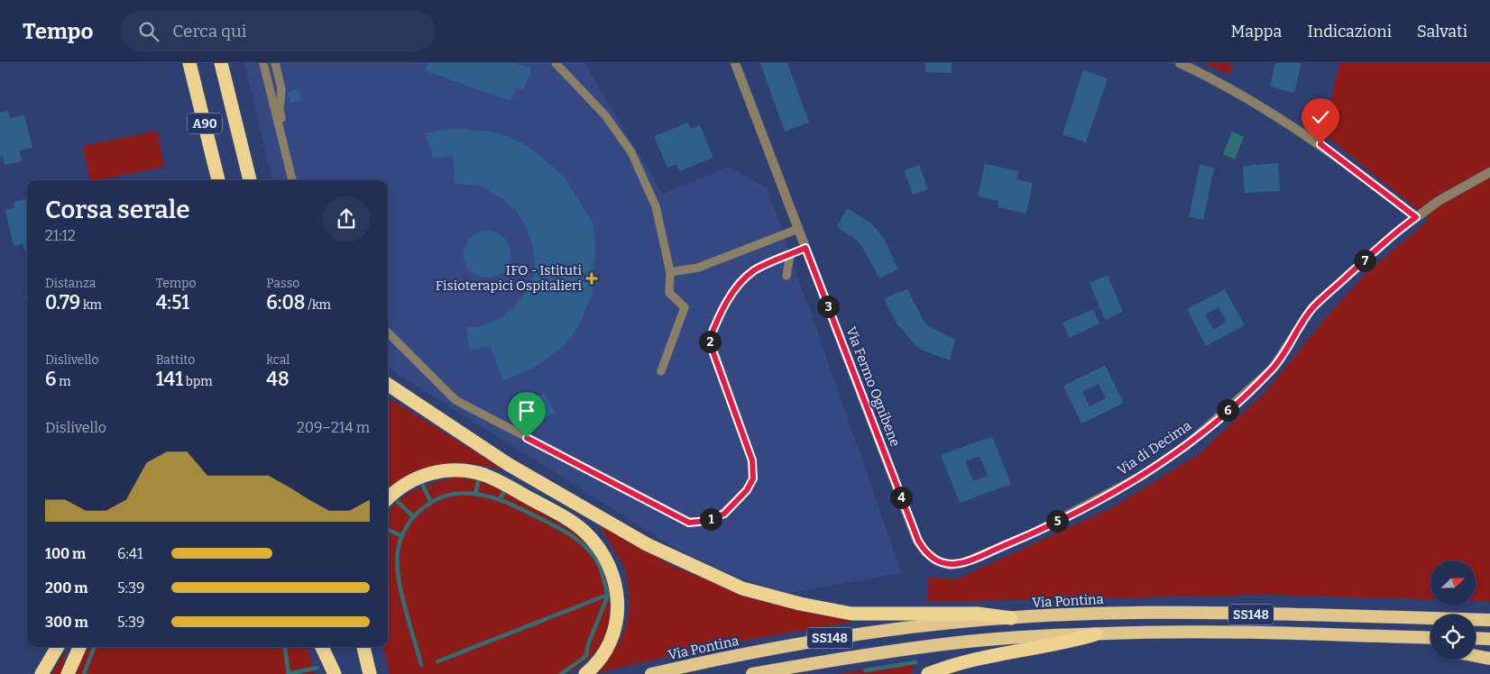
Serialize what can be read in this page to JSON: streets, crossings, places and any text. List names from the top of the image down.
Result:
{
  "streets": {
    "highway": ["A90", "Via Pontina", "SS148"],
    "street": ["Via Fermo Ognibene", "Via di Decima"]
  },
  "crossings": [
    ["Via Fermo Ognibene", "Via di Decima"]
  ],
  "places": {
    "health": ["IFO - Istituti Fisioterapici Ospitalieri"]
  },
  "north": "top right",
  "page": {
    "header": "Tempo",
    "search": "Cerca qui",
    "nav": ["Mappa", "Indicazioni", "Salvati"],
    "heading": ["Corsa serale", "21:12"],
    "pins": [
      "7",
      "3",
      "2",
      "6",
      "4",
      "1",
      "5"
    ],
    "stats": [
      ["Distanza", "0.79 km"],
      ["Tempo", "4:51"],
      ["Passo", "6:08 /km"],
      ["Dislivello", "6 m"],
      ["Battito", "141 bpm"],
      ["kcal", "48"]
    ],
    "chart": ["Dislivello", "209–214 m"],
    "list": [
      {
        "name": "100 m",
        "note": "6:41"
      },
      {
        "name": "200 m",
        "note": "5:39"
      },
      {
        "name": "300 m",
        "note": "5:39"
      }
    ]
  }
}
